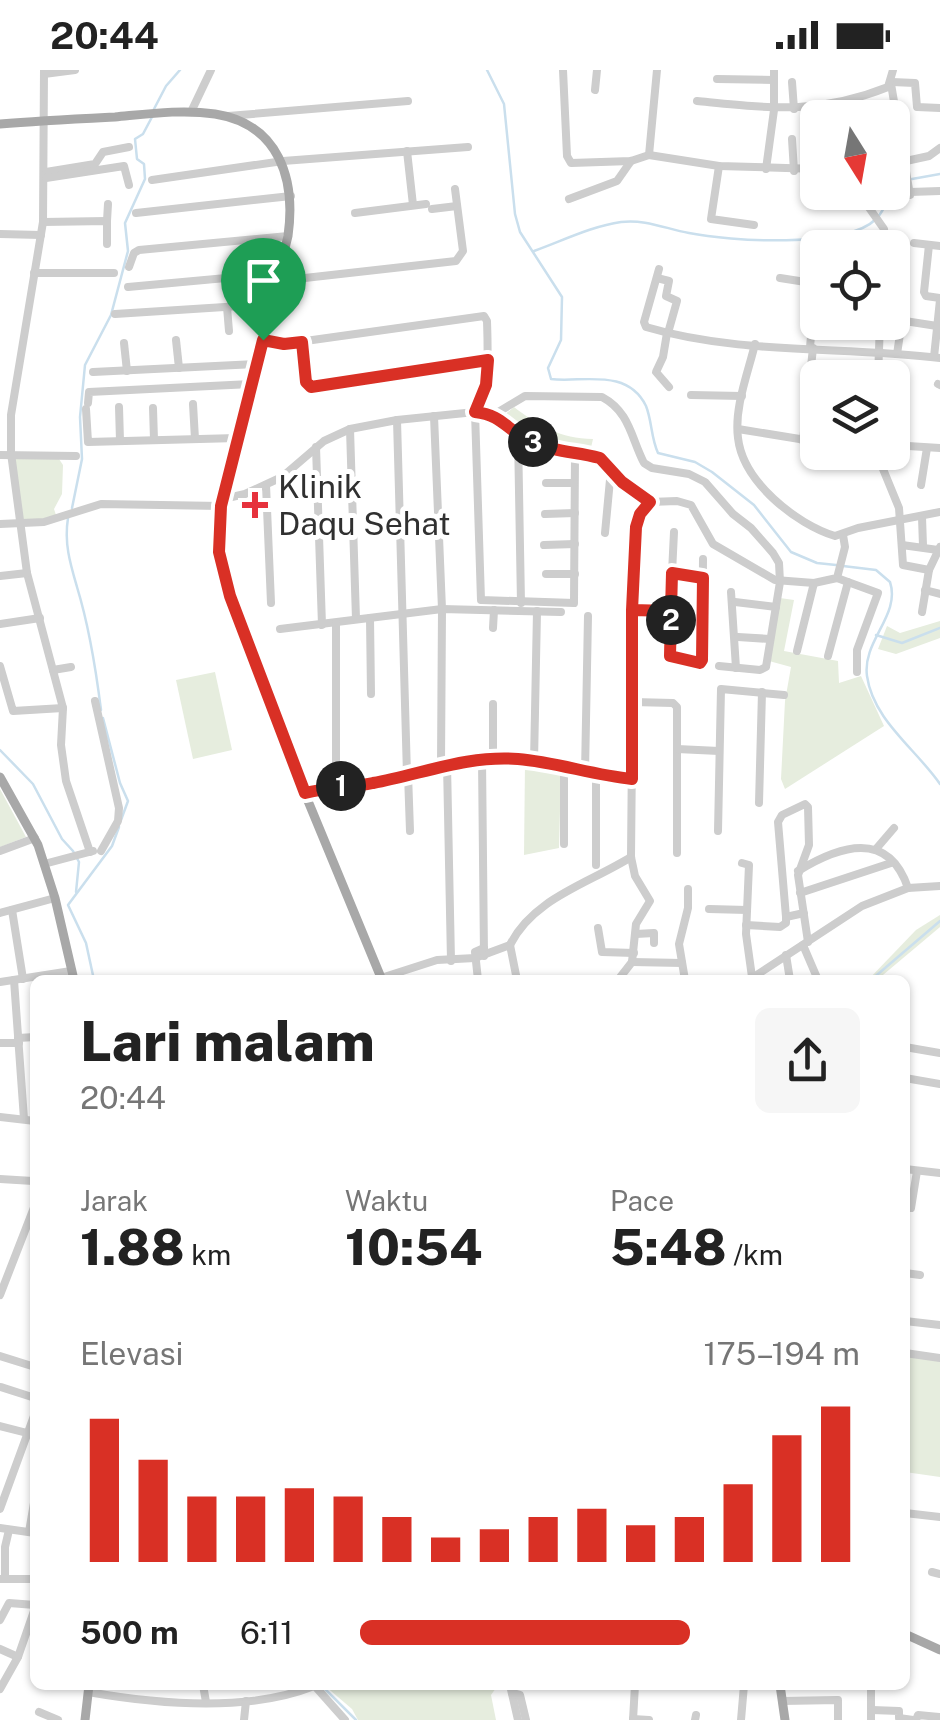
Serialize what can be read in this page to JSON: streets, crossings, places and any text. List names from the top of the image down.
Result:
{
  "places": {
    "health": ["Klinik Daqu Sehat"]
  },
  "north": "bottom",
  "page": {
    "status": "20:44",
    "pins": ["3", "2", "1"],
    "heading": ["Lari malam", "20:44"],
    "stats": [
      ["Jarak", "1.88 km"],
      ["Waktu", "10:54"],
      ["Pace", "5:48 /km"]
    ],
    "chart": ["Elevasi", "175–194 m"],
    "list": [
      {
        "name": "500 m",
        "note": "6:11"
      }
    ]
  }
}
